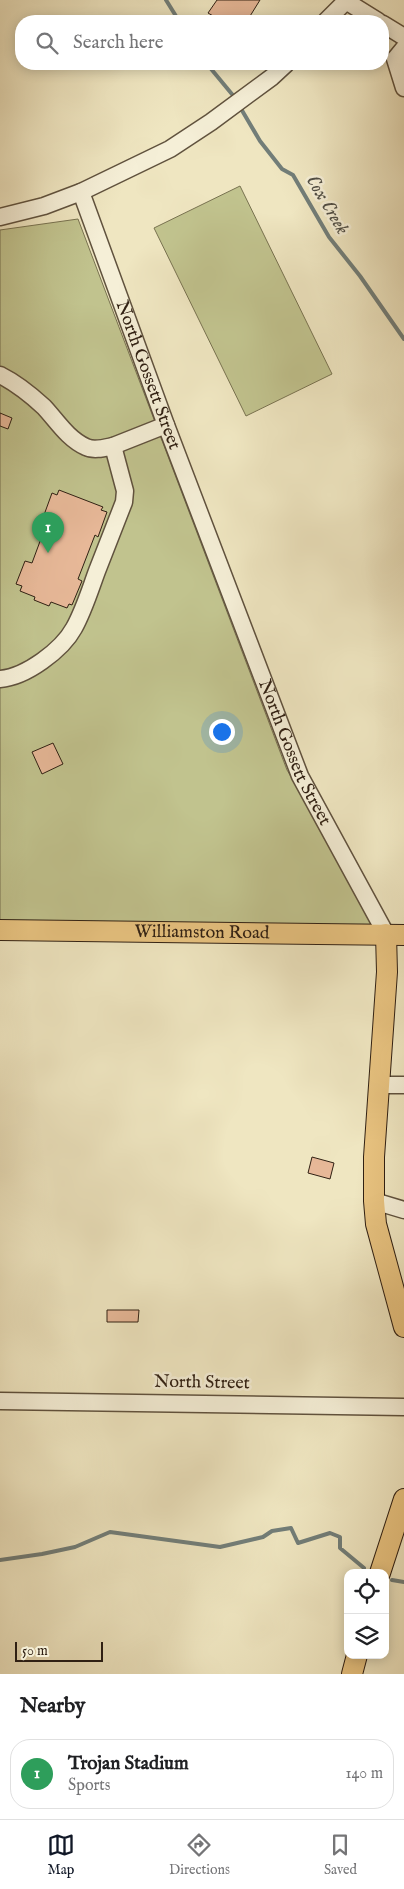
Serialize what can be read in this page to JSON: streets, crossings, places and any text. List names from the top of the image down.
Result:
{
  "streets": {
    "main road": ["North Gossett Street", "Williamston Road"],
    "street": ["North Street"]
  },
  "crossings": [
    ["North Gossett Street", "Williamston Road"]
  ],
  "water": ["Cox Creek"],
  "scale_bar": "50 m",
  "page": {
    "search": "Search here",
    "pins": "1",
    "scale": "50 m",
    "heading": "Nearby",
    "list": [
      {
        "mark": "1",
        "name": "Trojan Stadium",
        "note": "Sports",
        "value": "140 m"
      }
    ],
    "nav": ["Map", "Directions", "Saved"]
  }
}
